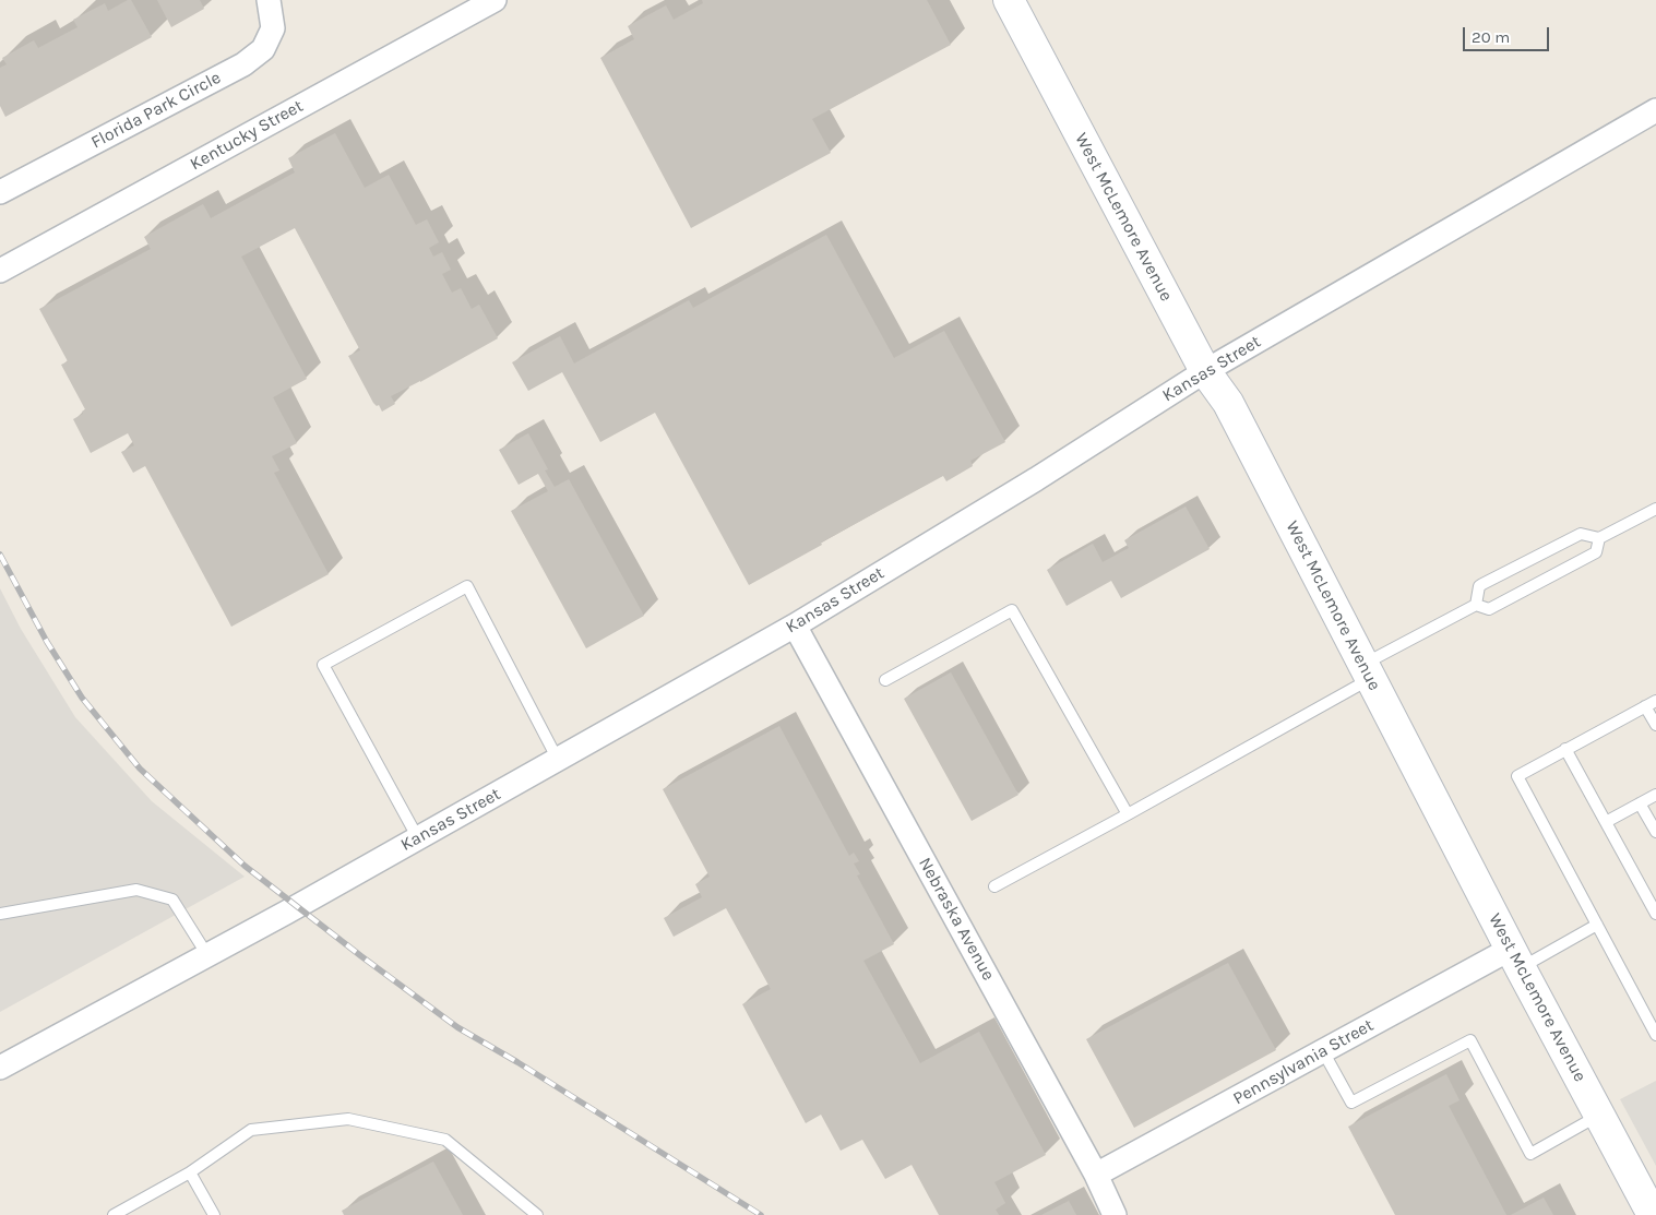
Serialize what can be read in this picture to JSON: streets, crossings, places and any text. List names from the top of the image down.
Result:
{
  "streets": {
    "main road": ["West McLemore Avenue"],
    "street": [
      "Florida Park Circle",
      "Kentucky Street",
      "Kansas Street",
      "Nebraska Avenue",
      "Pennsylvania Street"
    ]
  },
  "crossings": [
    ["West McLemore Avenue", "Kansas Street"],
    ["West McLemore Avenue", "Pennsylvania Street"],
    ["Kansas Street", "Nebraska Avenue"],
    ["Nebraska Avenue", "Pennsylvania Street"]
  ],
  "scale_bar": "20 m"
}
